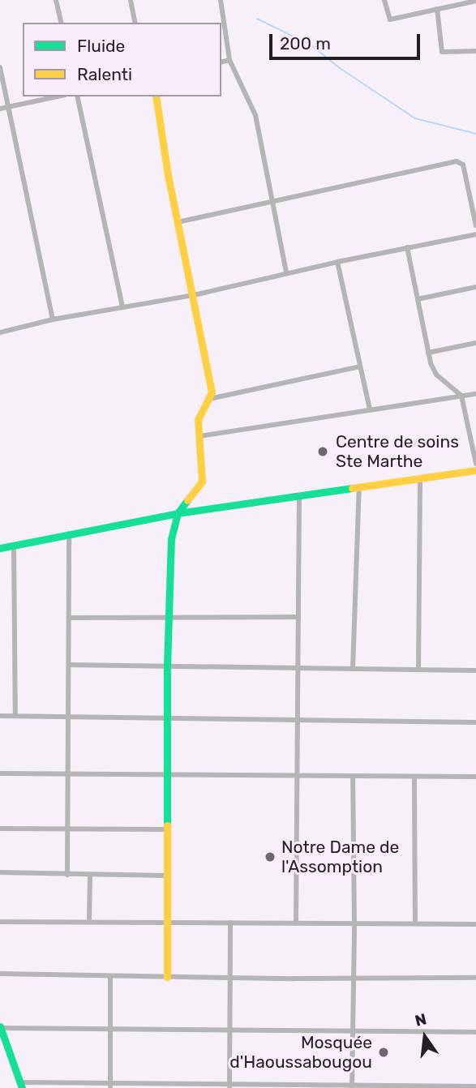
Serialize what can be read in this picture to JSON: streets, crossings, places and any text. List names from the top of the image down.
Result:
{
  "places": ["Centre de soins Ste Marthe", "Notre Dame de l'Assomption", "Mosquée d'Haoussabougou"],
  "legend": ["Fluide", "Ralenti"],
  "scale_bar": "200 m",
  "north": "top"
}
